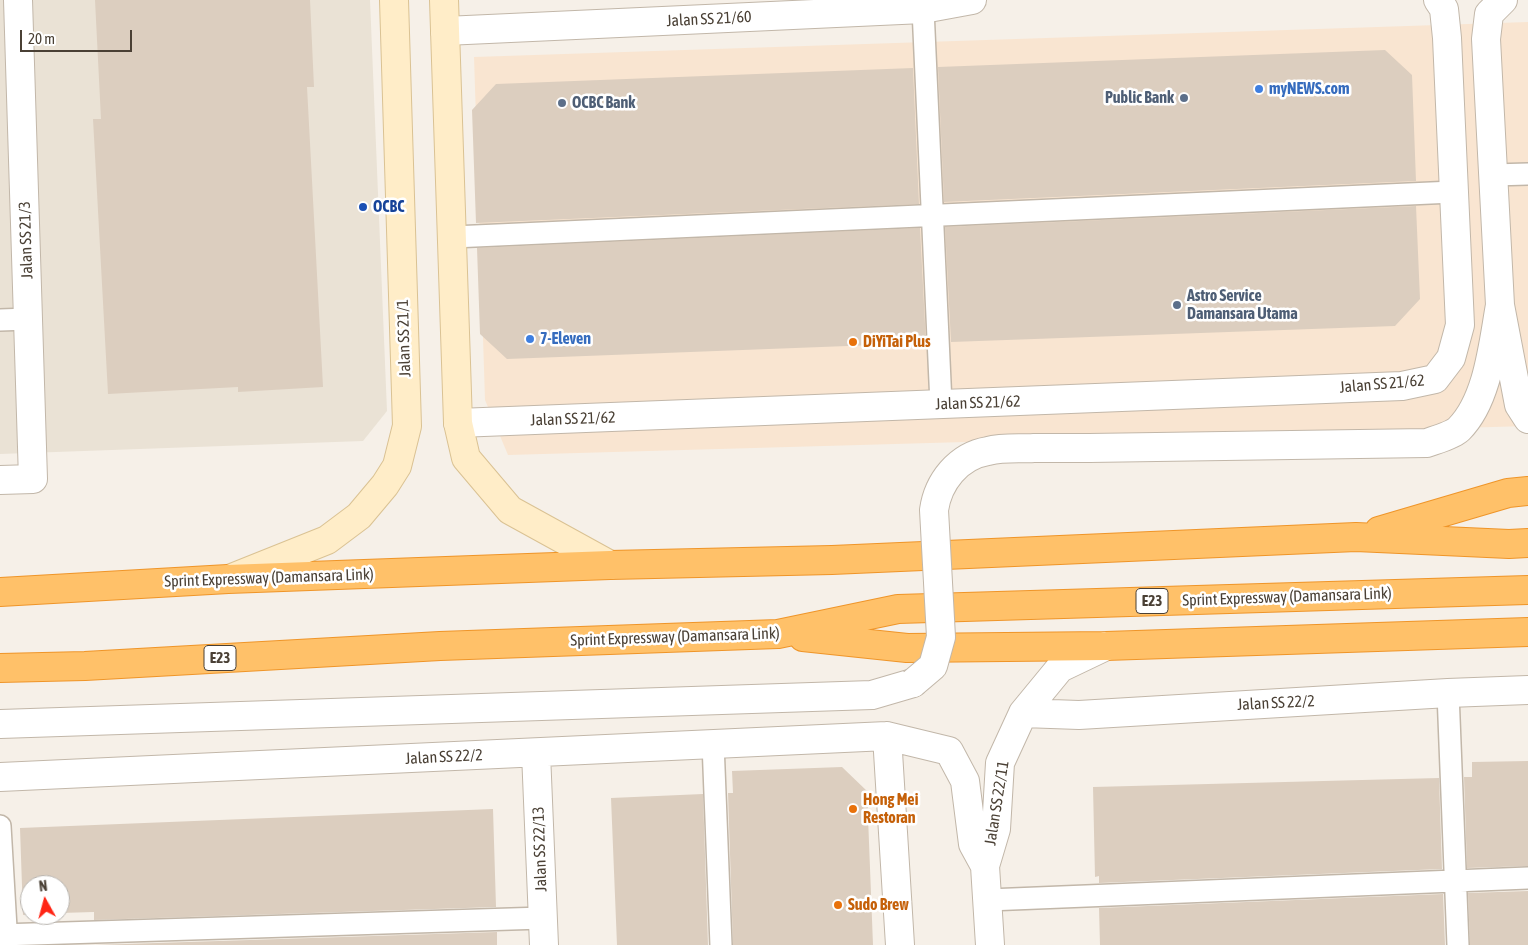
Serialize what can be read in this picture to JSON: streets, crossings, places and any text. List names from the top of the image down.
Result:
{
  "streets": {
    "highway": ["Sprint Expressway (Damansara Link)", "E23"],
    "street": [
      "Jalan SS 21/60",
      "Jalan SS 21/3",
      "Jalan SS 21/1",
      "Jalan SS 21/62",
      "Jalan SS 22/2",
      "Jalan SS 22/11",
      "Jalan SS 22/13"
    ]
  },
  "crossings": [
    ["Jalan SS 21/1", "Sprint Expressway (Damansara Link)"],
    ["Jalan SS 22/2", "Jalan SS 22/11"],
    ["Jalan SS 22/2", "Jalan SS 22/13"]
  ],
  "places": [
    "myNEWS.com",
    "Public Bank",
    "OCBC Bank",
    "OCBC",
    "Astro Service Damansara Utama",
    "7-Eleven",
    "DiYiTai Plus",
    "Hong Mei Restoran",
    "Sudo Brew"
  ],
  "scale_bar": "20 m",
  "north": "top"
}
